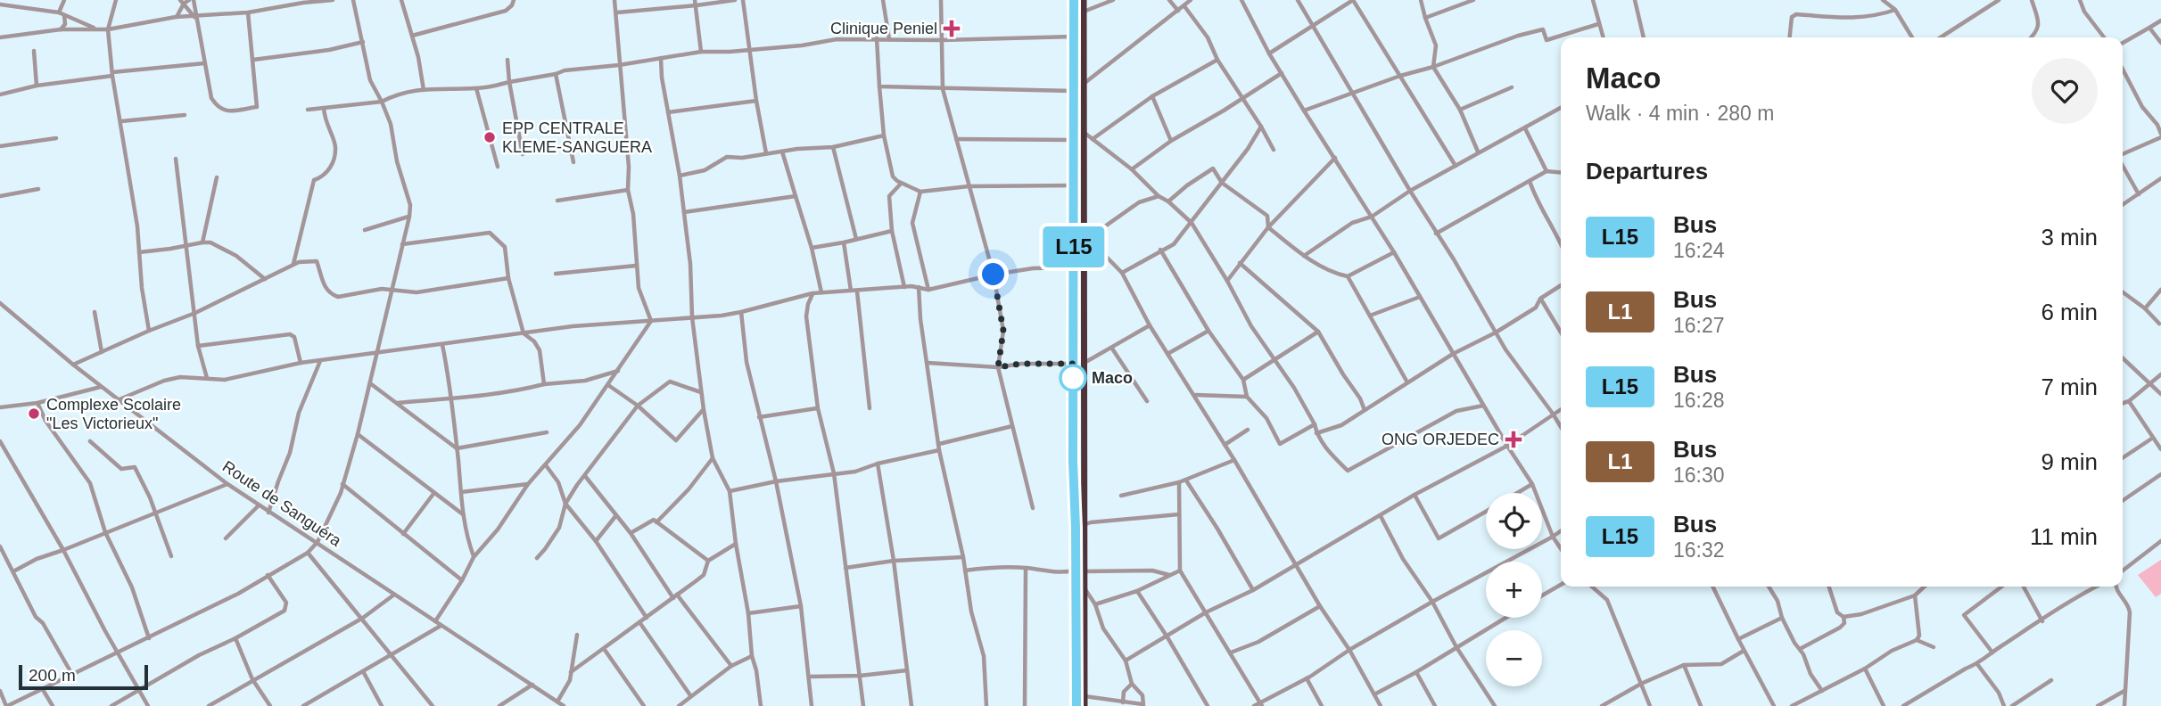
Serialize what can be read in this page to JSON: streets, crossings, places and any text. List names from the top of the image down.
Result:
{
  "streets": {
    "street": ["Route de Sanguéra"]
  },
  "places": {
    "health": ["Clinique Peniel", "ONG ORJEDEC"],
    "other": ["EPP CENTRALE KLEME-SANGUERA", "Maco", "Complexe Scolaire \"Les Victorieux\""]
  },
  "lines": ["bus line L15"],
  "scale_bar": "200 m",
  "page": {
    "on_map": "L15",
    "heading": [
      ["Maco", "Walk · 4 min · 280 m"],
      "Departures"
    ],
    "list": [
      {
        "mark": "L15",
        "name": "Bus",
        "note": "16:24",
        "value": "3 min"
      },
      {
        "mark": "L1",
        "name": "Bus",
        "note": "16:27",
        "value": "6 min"
      },
      {
        "mark": "L15",
        "name": "Bus",
        "note": "16:28",
        "value": "7 min"
      },
      {
        "mark": "L1",
        "name": "Bus",
        "note": "16:30",
        "value": "9 min"
      },
      {
        "mark": "L15",
        "name": "Bus",
        "note": "16:32",
        "value": "11 min"
      }
    ],
    "map_buttons": ["+", "−"],
    "scale": "200 m"
  }
}
